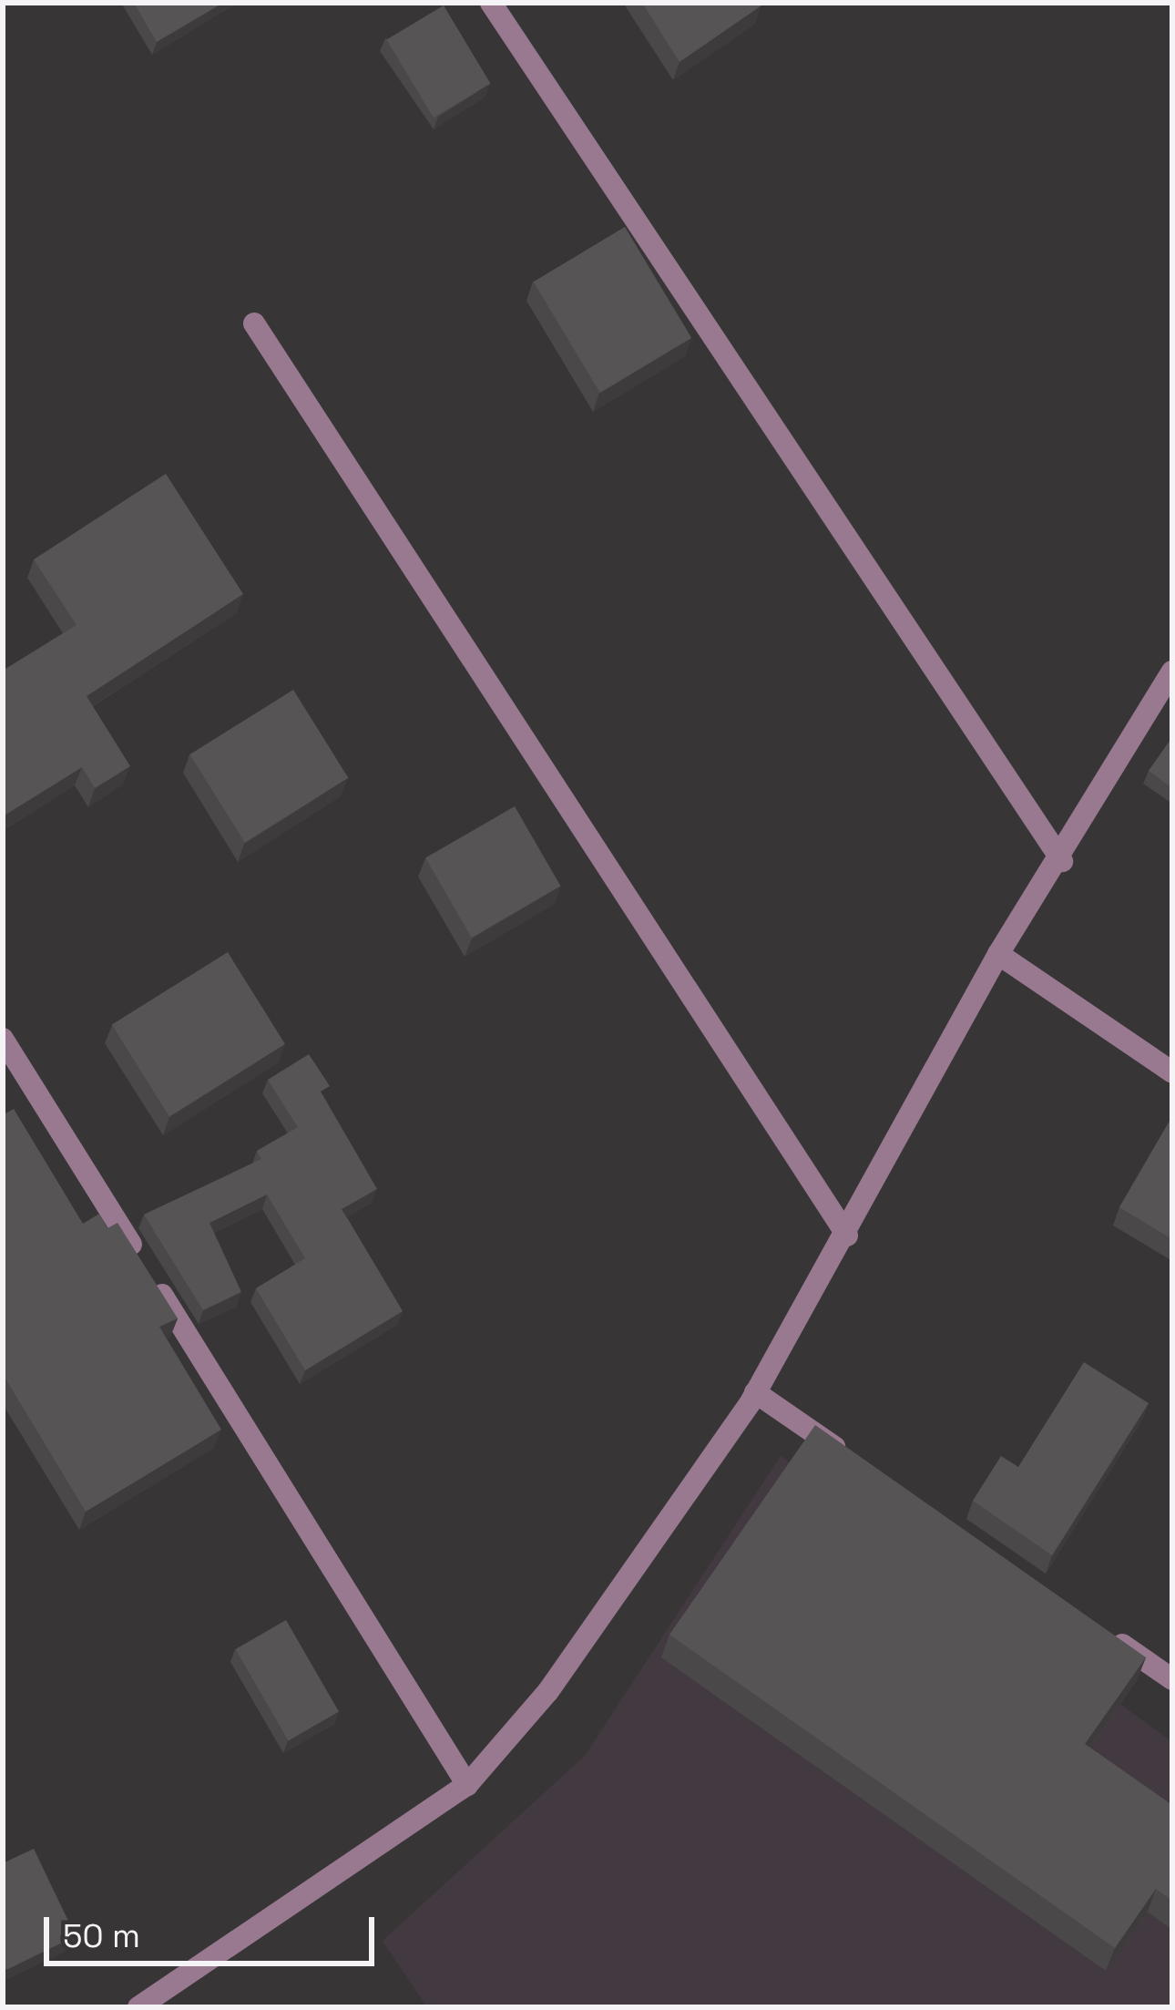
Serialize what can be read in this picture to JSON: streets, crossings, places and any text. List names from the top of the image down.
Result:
{
  "scale_bar": "50 m"
}
